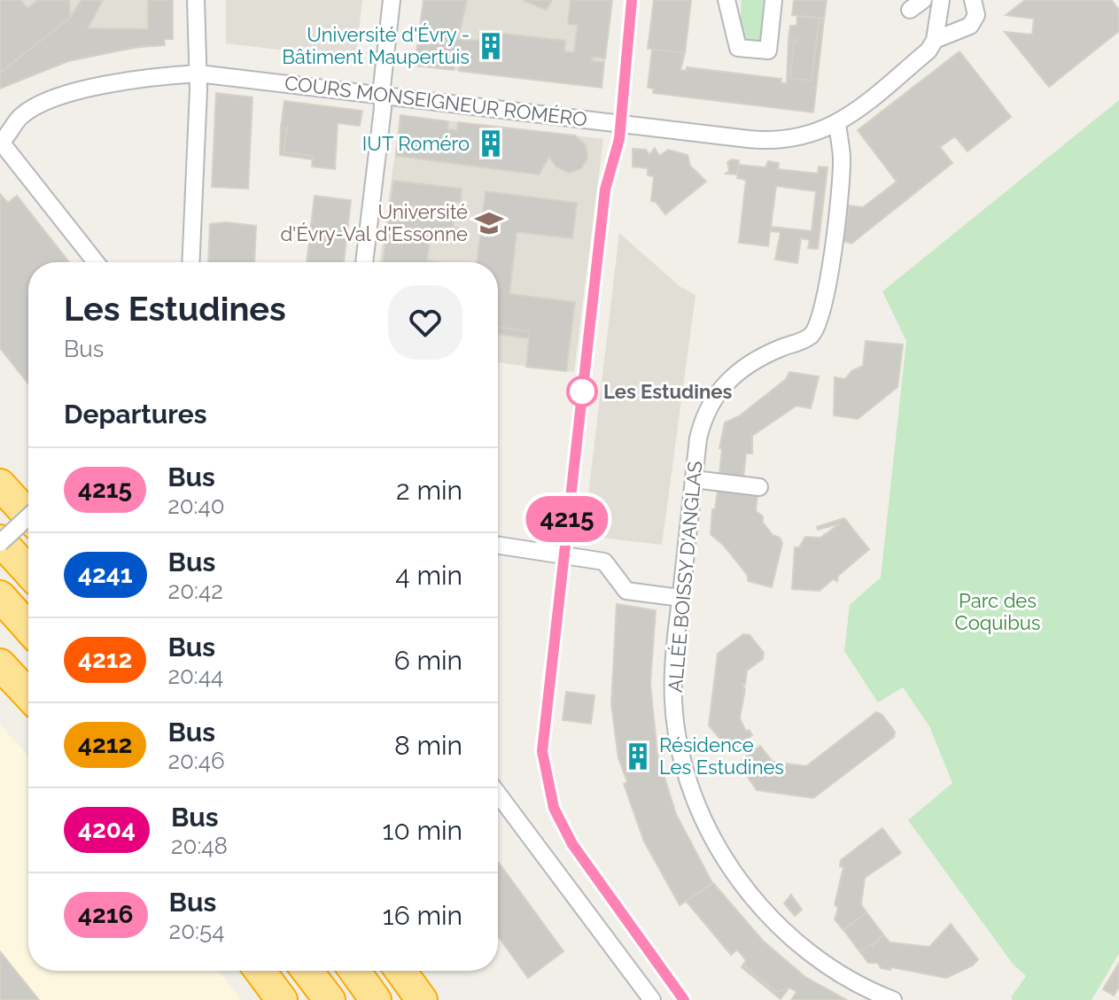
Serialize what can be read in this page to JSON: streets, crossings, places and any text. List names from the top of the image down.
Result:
{
  "streets": {
    "street": ["COURS MONSEIGNEUR ROMÉRO", "ALLÉE BOISSY D'ANGLAS"]
  },
  "crossings": [
    ["COURS MONSEIGNEUR ROMÉRO", "ALLÉE BOISSY D'ANGLAS"]
  ],
  "parks": ["Parc des Coquibus"],
  "places": {
    "building": ["Université d'Évry - Bâtiment Maupertuis", "IUT Roméro", "Résidence Les Estudines"],
    "school or university": ["Université d'Évry-Val d'Essonne"],
    "other": ["Les Estudines"]
  },
  "lines": ["bus line 4215"],
  "page": {
    "on_map": "4215",
    "heading": [
      ["Les Estudines", "Bus"],
      "Departures"
    ],
    "list": [
      {
        "mark": "4215",
        "name": "Bus",
        "note": "20:40",
        "value": "2 min"
      },
      {
        "mark": "4241",
        "name": "Bus",
        "note": "20:42",
        "value": "4 min"
      },
      {
        "mark": "4212",
        "name": "Bus",
        "note": "20:44",
        "value": "6 min"
      },
      {
        "mark": "4212",
        "name": "Bus",
        "note": "20:46",
        "value": "8 min"
      },
      {
        "mark": "4204",
        "name": "Bus",
        "note": "20:48",
        "value": "10 min"
      },
      {
        "mark": "4216",
        "name": "Bus",
        "note": "20:54",
        "value": "16 min"
      }
    ]
  }
}
